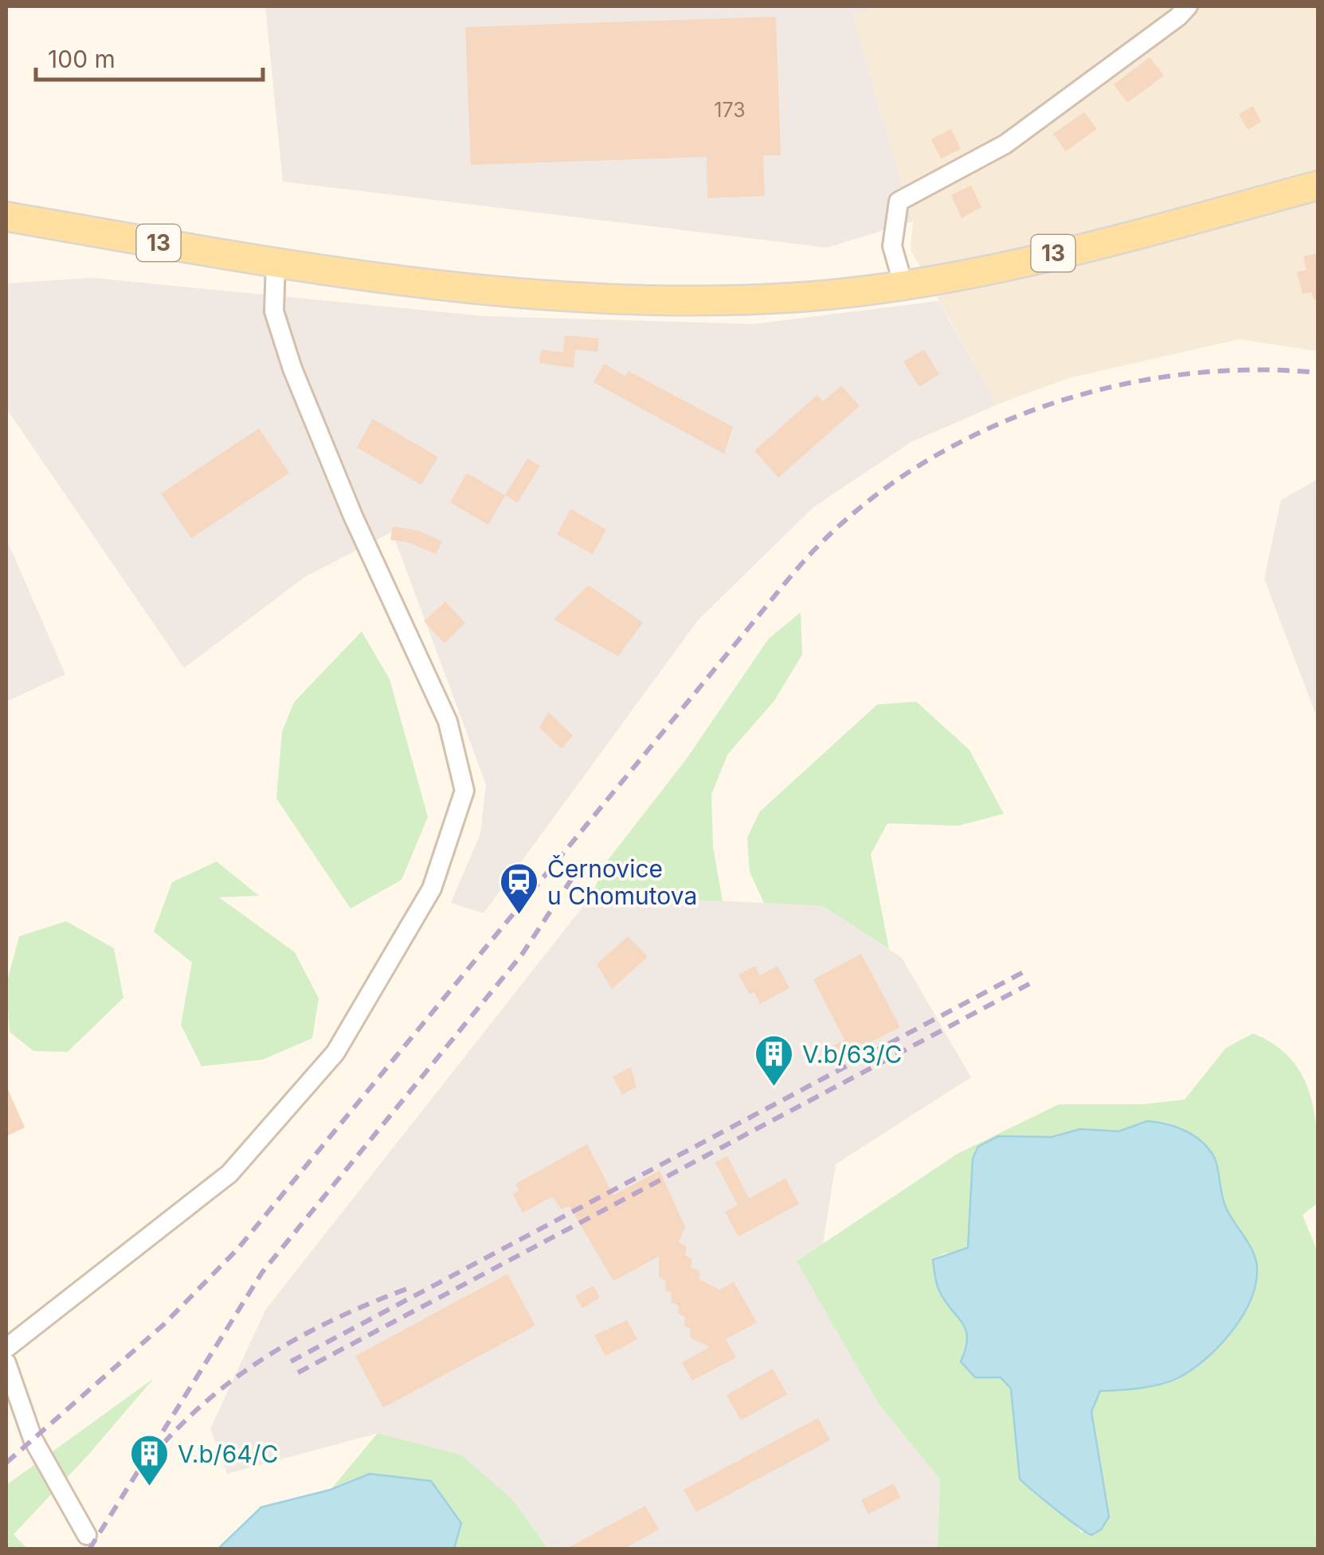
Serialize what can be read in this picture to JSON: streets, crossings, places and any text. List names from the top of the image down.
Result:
{
  "streets": {
    "main road": ["13"]
  },
  "places": {
    "station": ["Černovice u Chomutova"],
    "building": ["V.b/63/C", "V.b/64/C"]
  },
  "house_numbers": ["173"],
  "scale_bar": "100 m"
}
